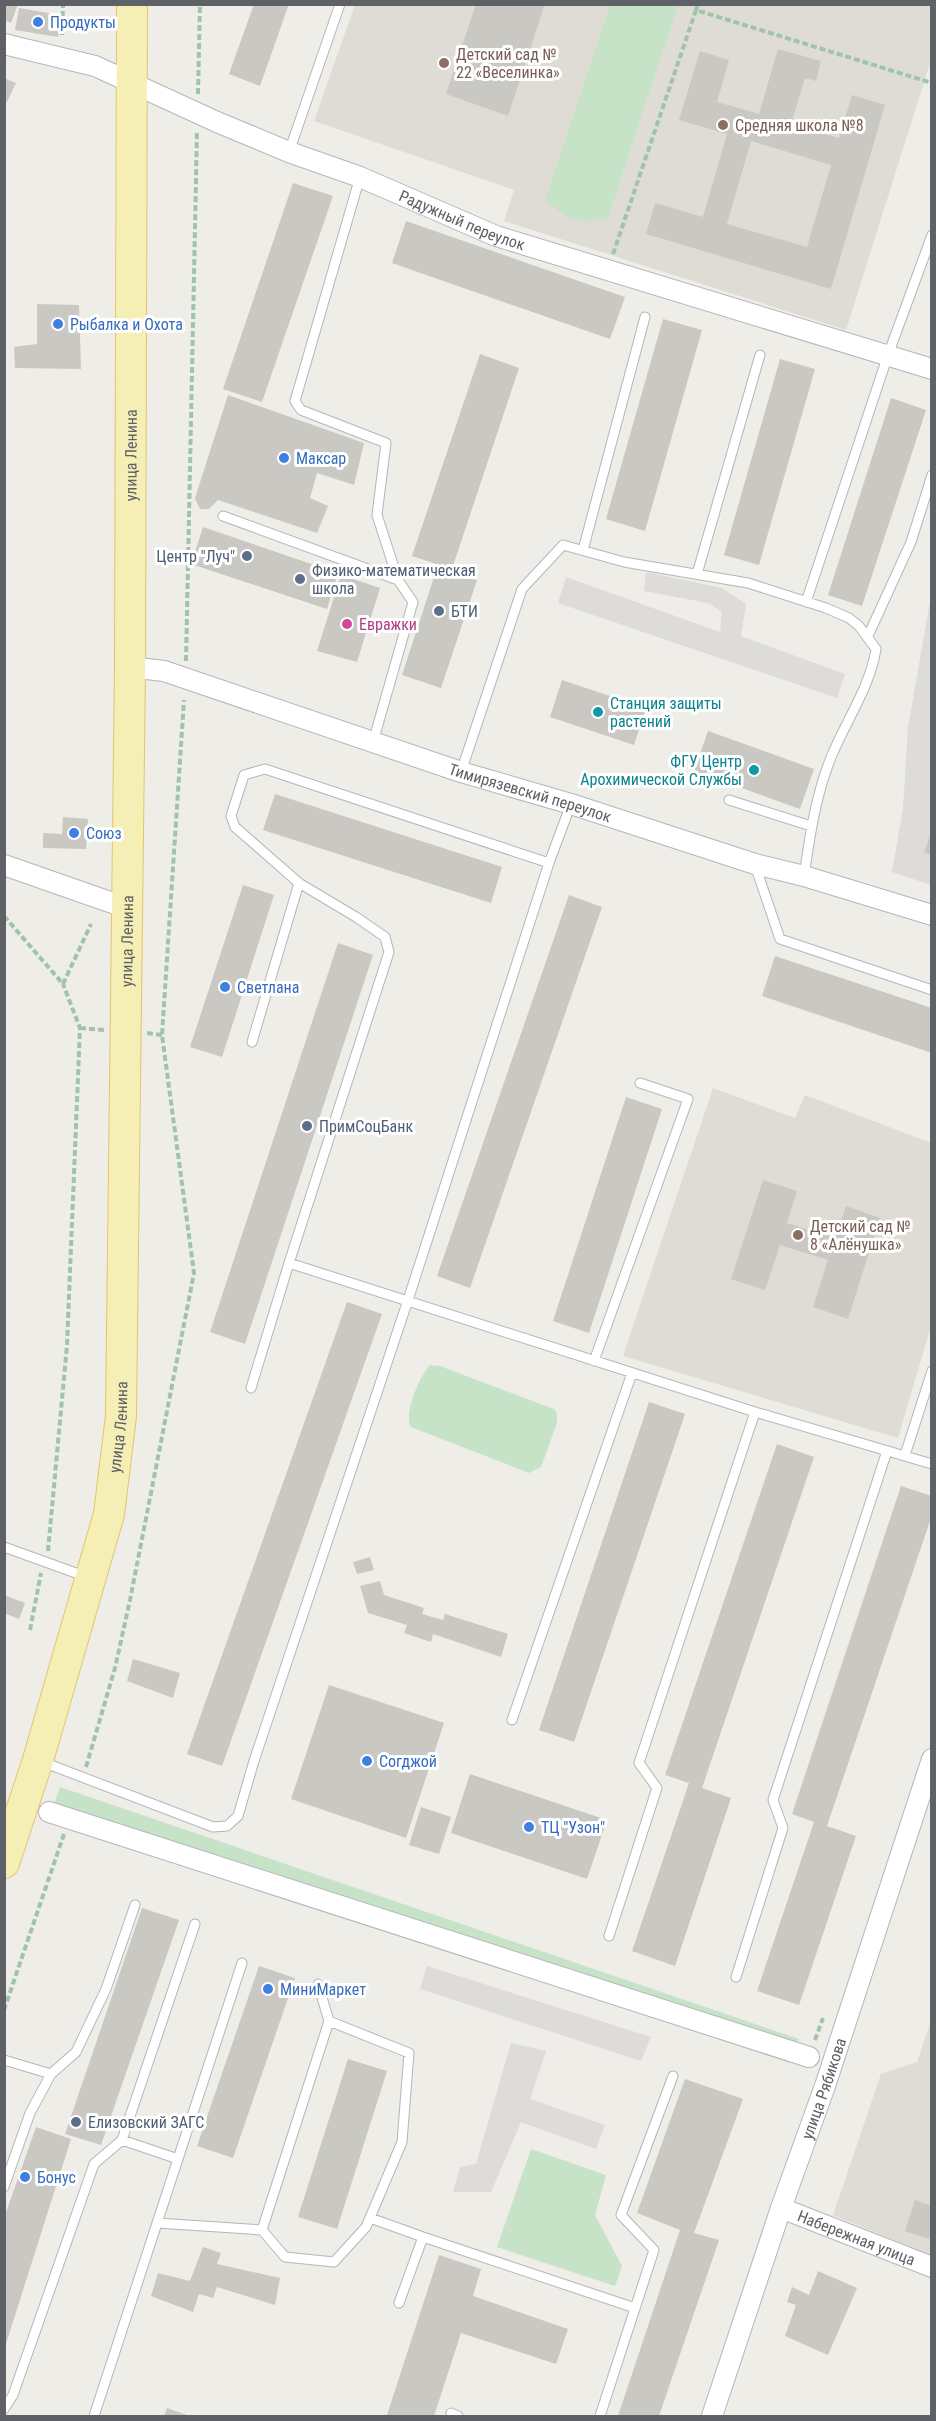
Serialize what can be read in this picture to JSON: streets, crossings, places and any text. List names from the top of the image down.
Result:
{
  "streets": {
    "main road": ["улица Ленина"],
    "street": [
      "Радужный переулок",
      "Тимирязевский переулок",
      "улица Рябикова",
      "Набережная улица"
    ]
  },
  "crossings": [
    ["Радужный переулок", "улица Ленина"],
    ["улица Ленина", "Тимирязевский переулок"],
    ["улица Рябикова", "Набережная улица"]
  ],
  "places": [
    "Продукты",
    "Детский сад № 22 «Веселинка»",
    "Средняя школа №8",
    "Рыбалка и Охота",
    "Максар",
    "Центр \"Луч\"",
    "Физико-математическая школа",
    "БТИ",
    "Евражки",
    "Станция защиты растений",
    "ФГУ Центр Арохимической Службы",
    "Союз",
    "Светлана",
    "ПримСоцБанк",
    "Детский сад № 8 «Алёнушка»",
    "Согджой",
    "ТЦ \"Узон\"",
    "МиниМаркет",
    "Елизовский ЗАГС",
    "Бонус"
  ]
}
